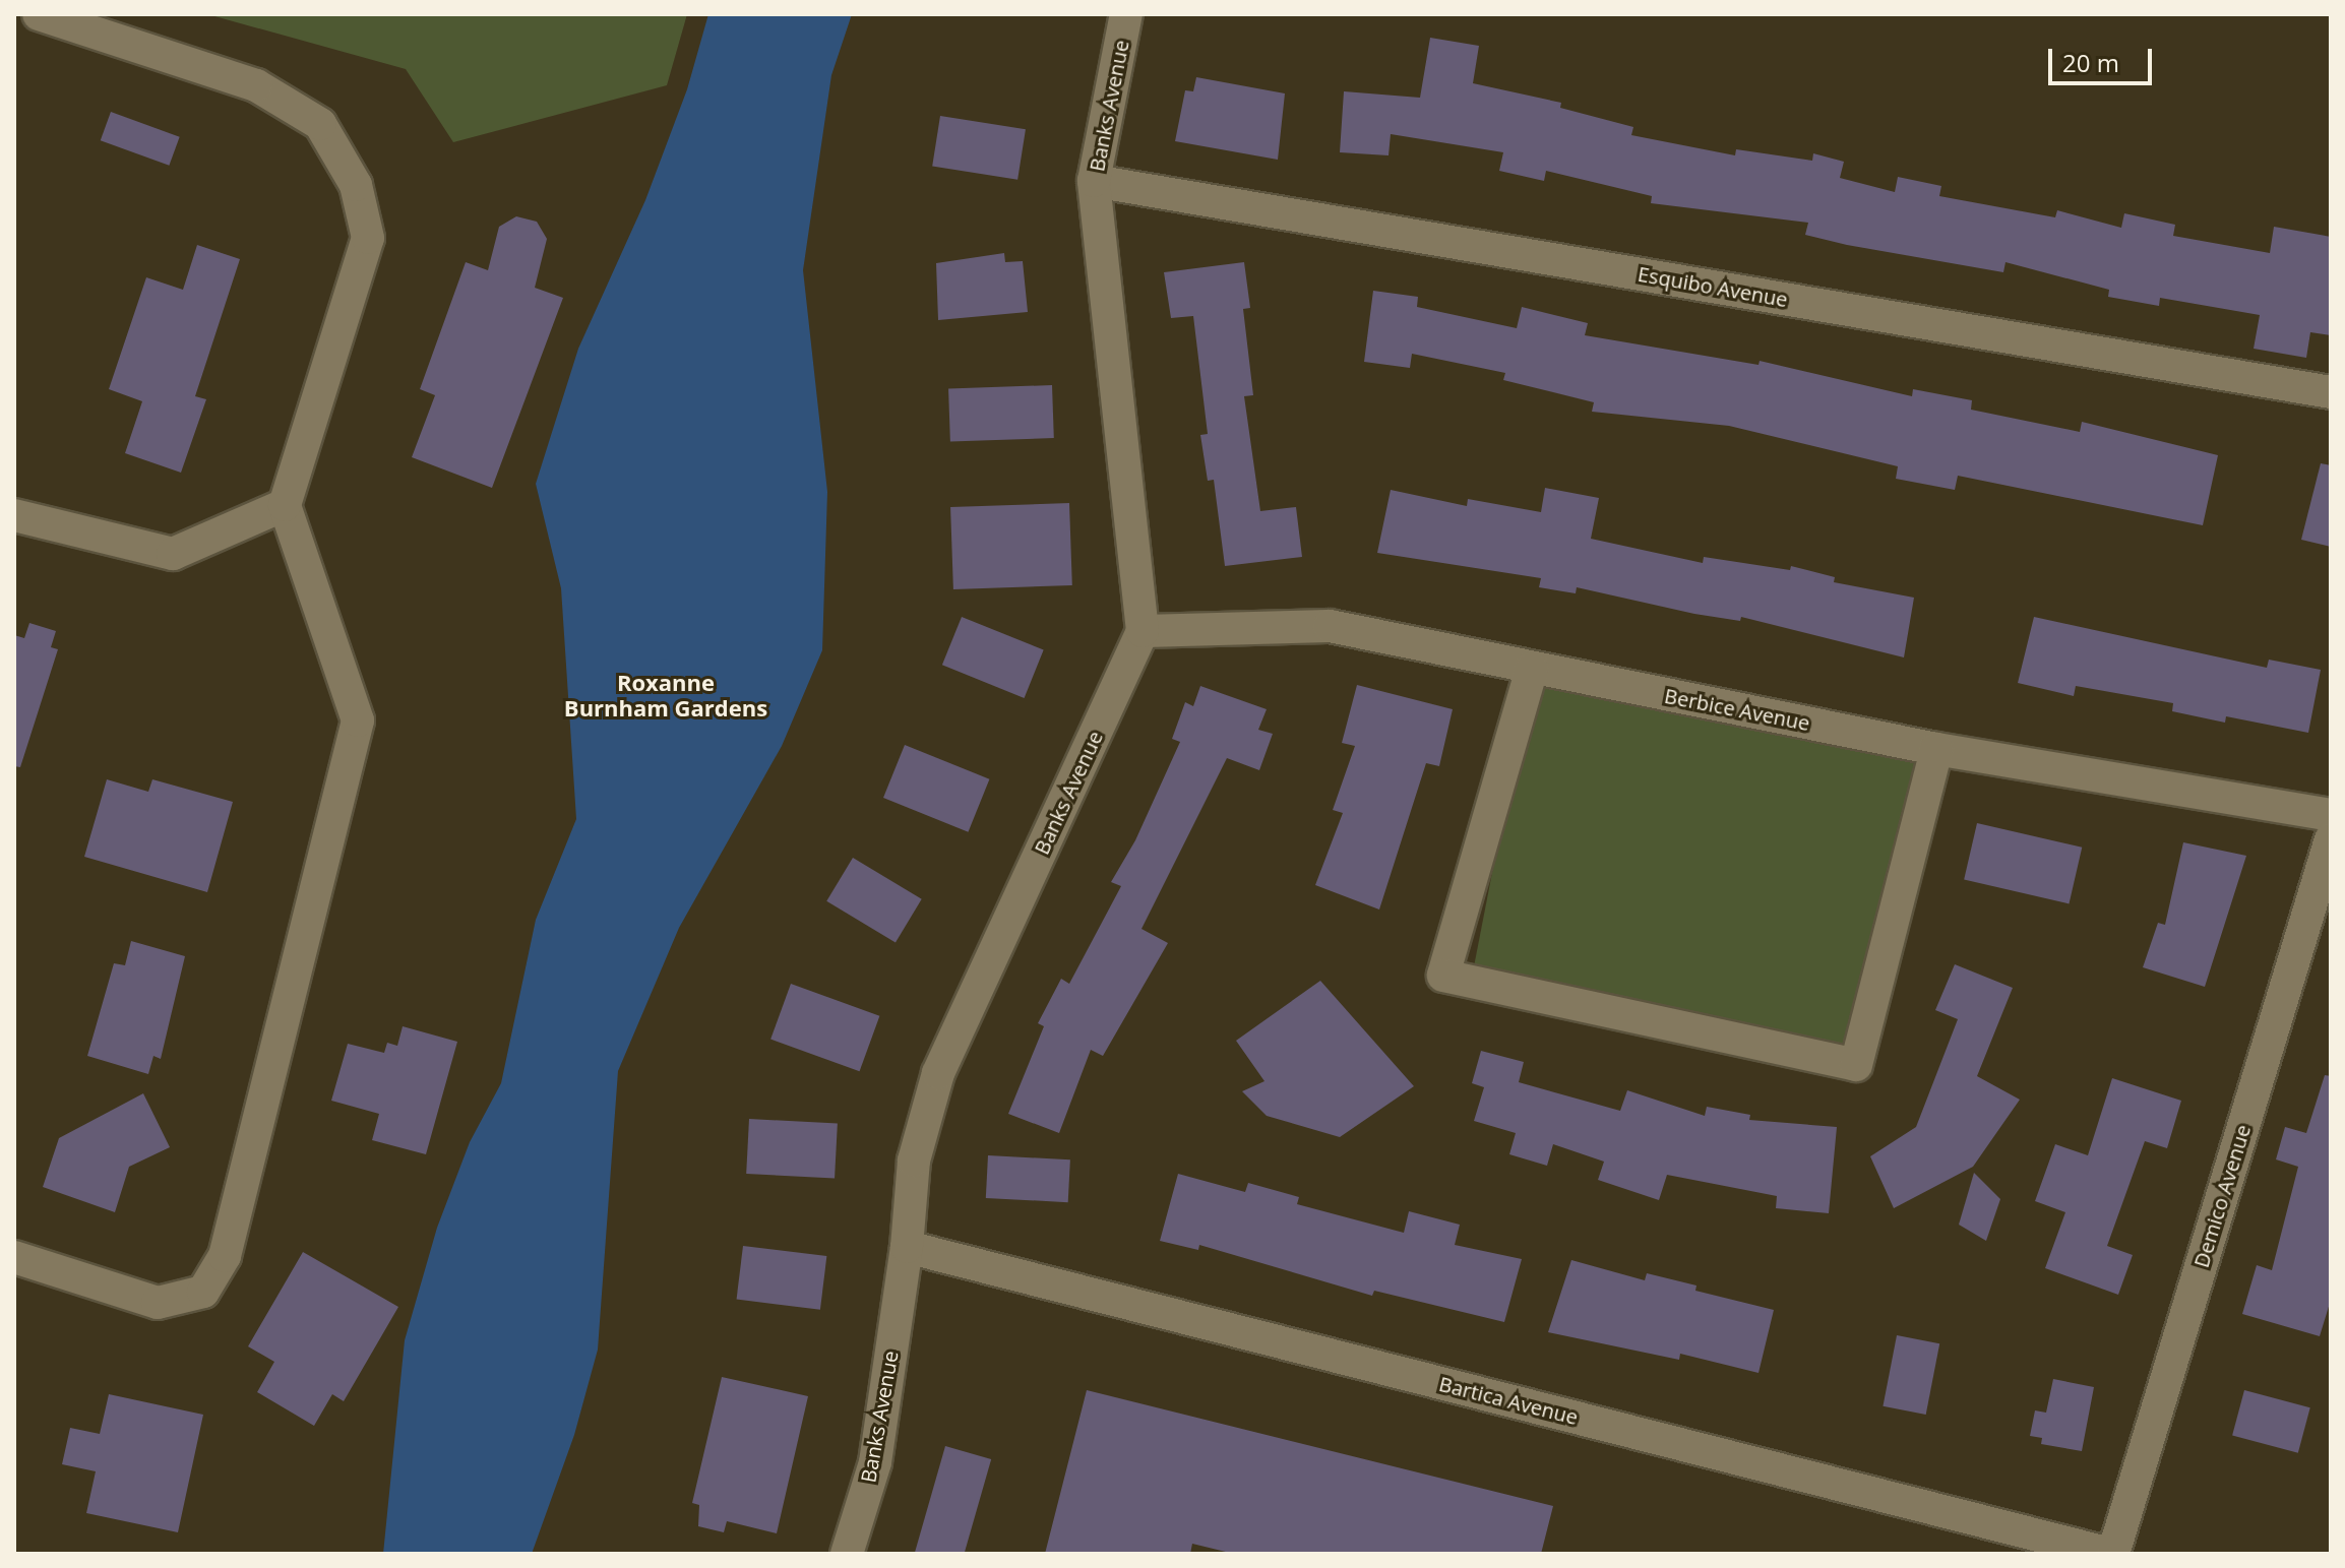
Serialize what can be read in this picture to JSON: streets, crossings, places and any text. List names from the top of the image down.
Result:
{
  "streets": {
    "street": [
      "Banks Avenue",
      "Esquibo Avenue",
      "Berbice Avenue",
      "Demico Avenue",
      "Bartica Avenue"
    ]
  },
  "crossings": [
    ["Banks Avenue", "Esquibo Avenue"],
    ["Banks Avenue", "Berbice Avenue"],
    ["Banks Avenue", "Bartica Avenue"],
    ["Demico Avenue", "Bartica Avenue"]
  ],
  "districts": ["Roxanne Burnham Gardens"],
  "scale_bar": "20 m"
}
